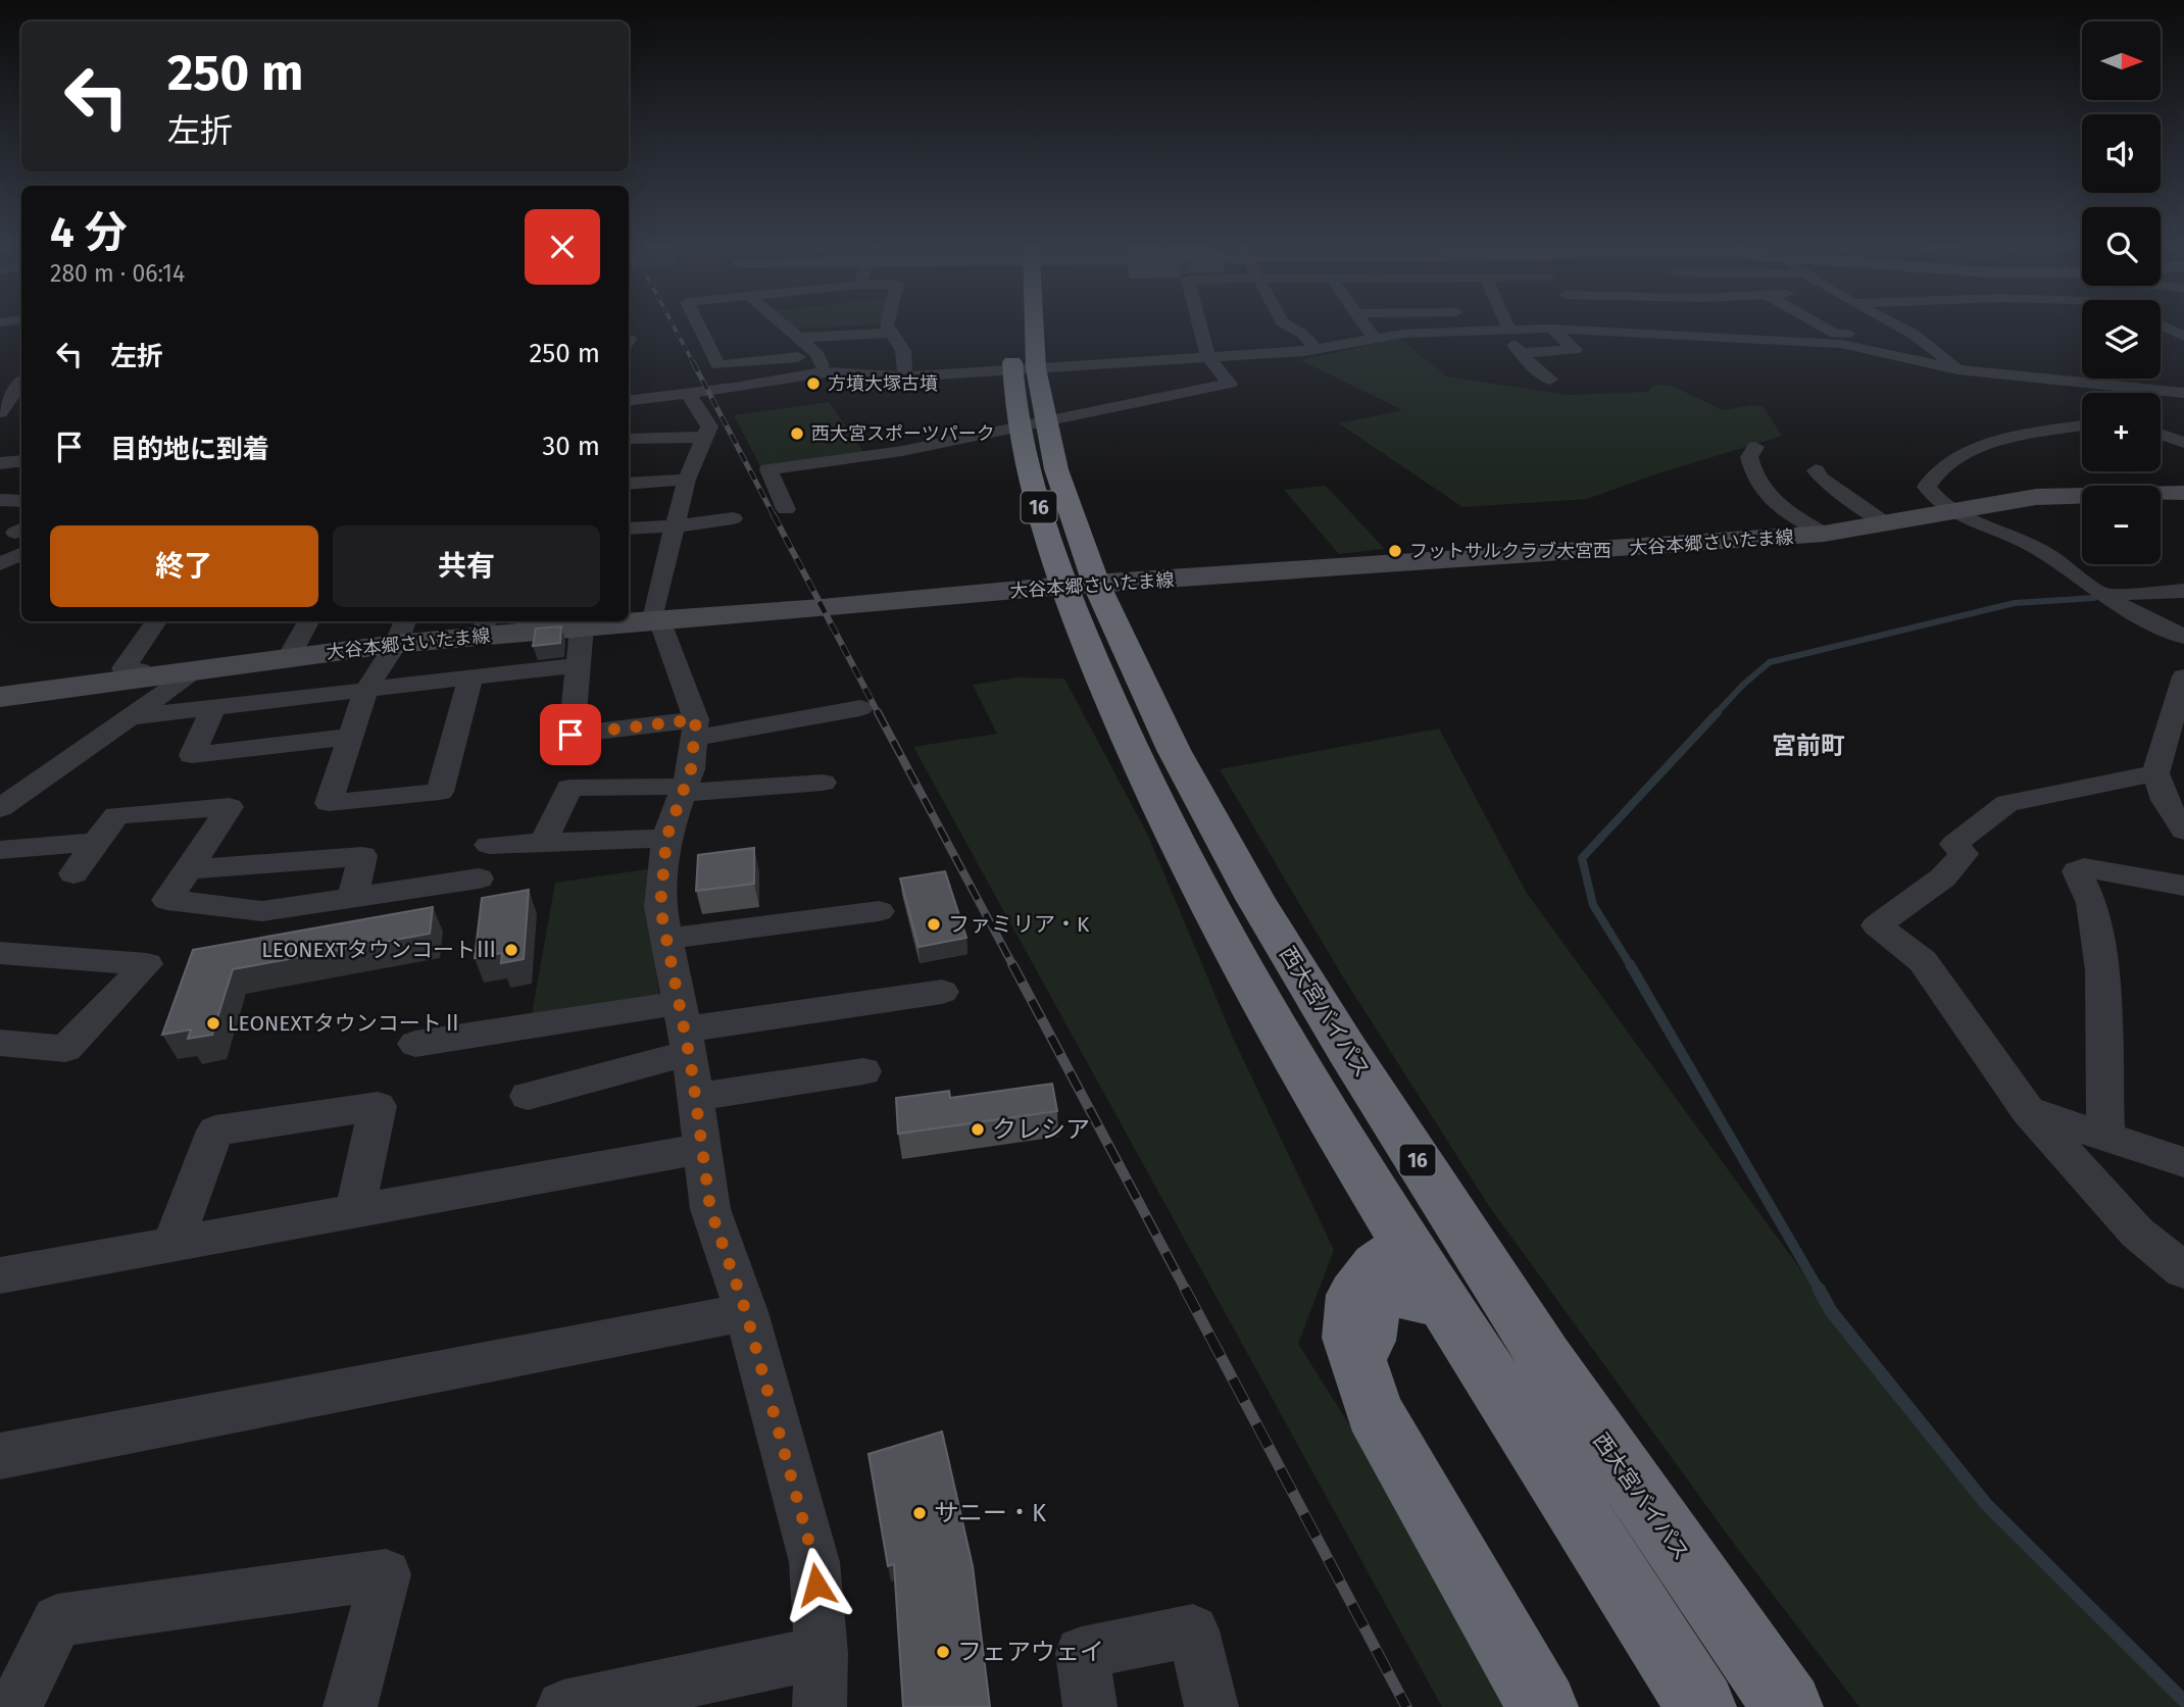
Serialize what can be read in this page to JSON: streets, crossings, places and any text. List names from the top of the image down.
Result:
{
  "streets": {
    "highway": ["16", "西大宮バイパス"],
    "street": ["大谷本郷さいたま線"]
  },
  "crossings": [
    ["大谷本郷さいたま線", "西大宮バイパス"]
  ],
  "districts": ["宮前町"],
  "places": [
    "方墳大塚古墳",
    "西大宮スポーツパーク",
    "フットサルクラブ大宮西",
    "ファミリア・K",
    "LEONEXTタウンコートⅢ",
    "LEONEXTタウンコートⅡ",
    "クレシア",
    "サニー・K",
    "フェアウェイ"
  ],
  "north": "right",
  "page": {
    "map_buttons": ["+", "−"],
    "turn": ["250 m", "左折"],
    "heading": ["4 分", "280 m · 06:14"],
    "list": [
      {
        "name": "左折",
        "value": "250 m"
      },
      {
        "name": "目的地に到着",
        "value": "30 m"
      }
    ],
    "buttons": ["終了", "共有"]
  }
}
